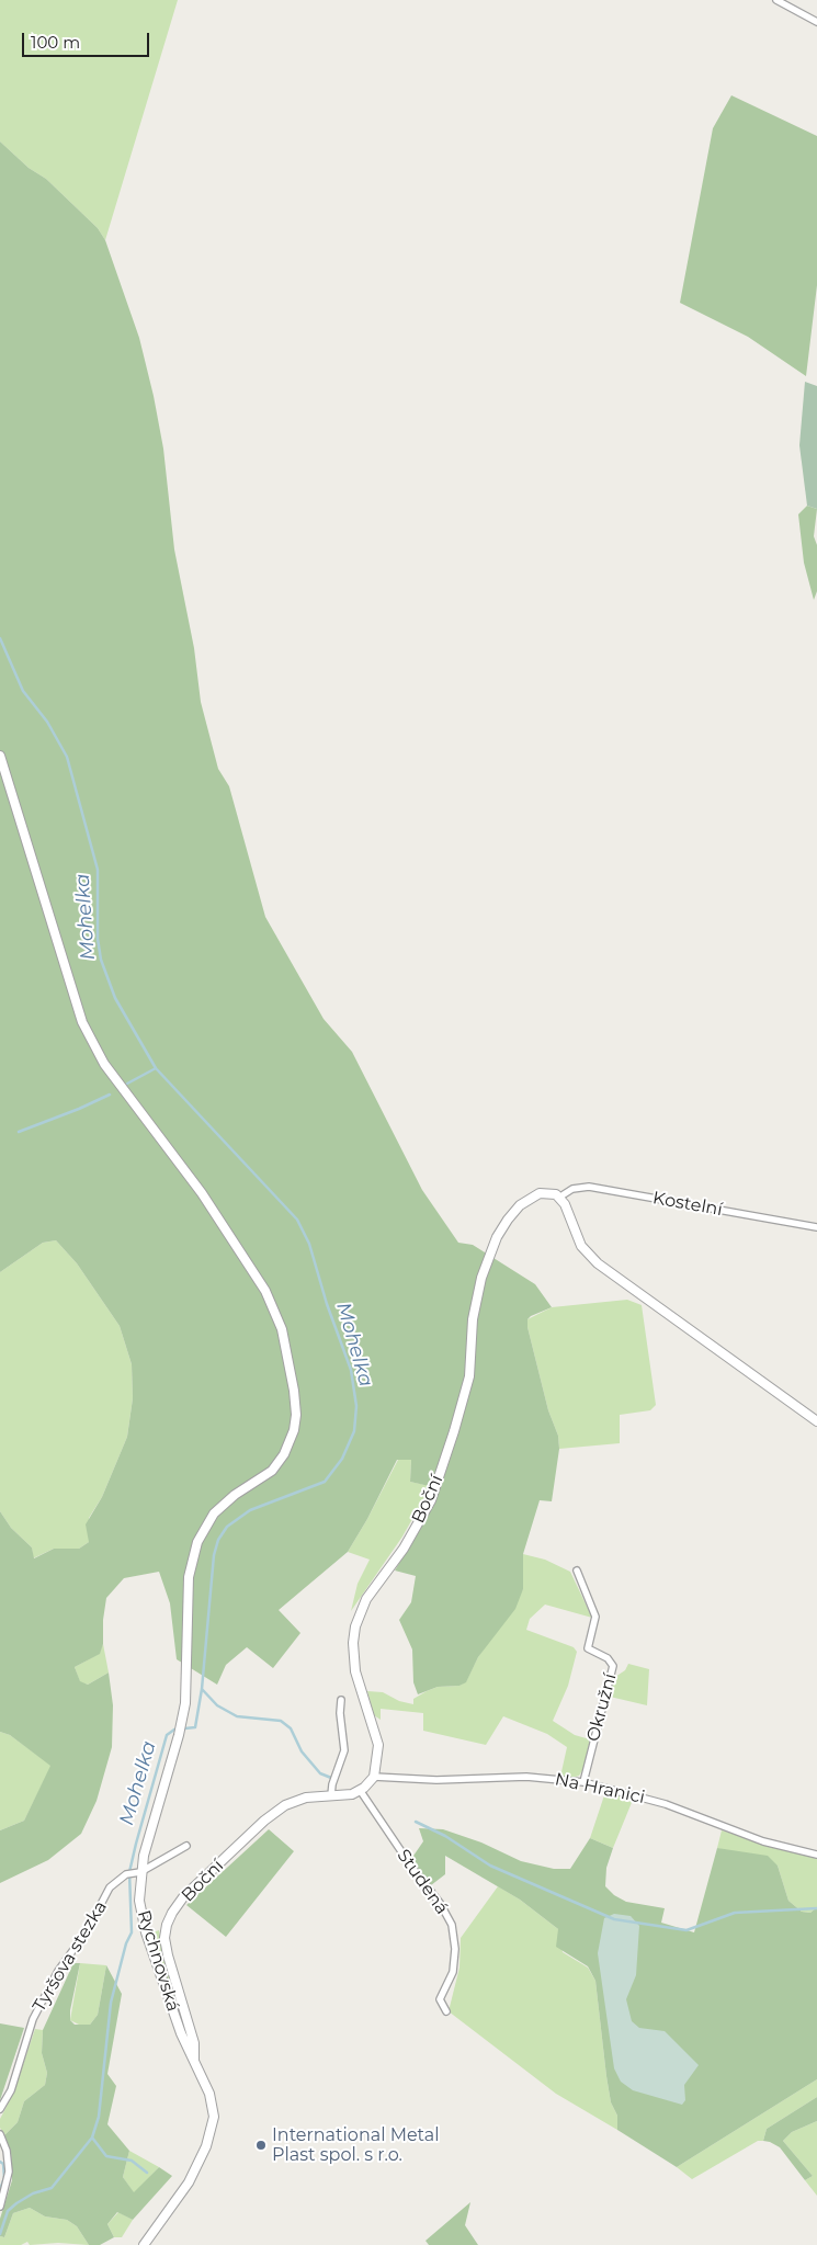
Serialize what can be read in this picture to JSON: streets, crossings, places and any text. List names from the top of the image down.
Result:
{
  "streets": {
    "street": [
      "Kostelní",
      "Boční",
      "Okružní",
      "Na Hranici",
      "Studená",
      "Tyršova stezka",
      "Rychnovská"
    ]
  },
  "crossings": [
    ["Kostelní", "Boční"],
    ["Boční", "Na Hranici"],
    ["Boční", "Studená"],
    ["Boční", "Rychnovská"],
    ["Okružní", "Na Hranici"],
    ["Tyršova stezka", "Rychnovská"]
  ],
  "water": ["Mohelka"],
  "places": ["International Metal Plast spol. s r.o."],
  "scale_bar": "100 m"
}
